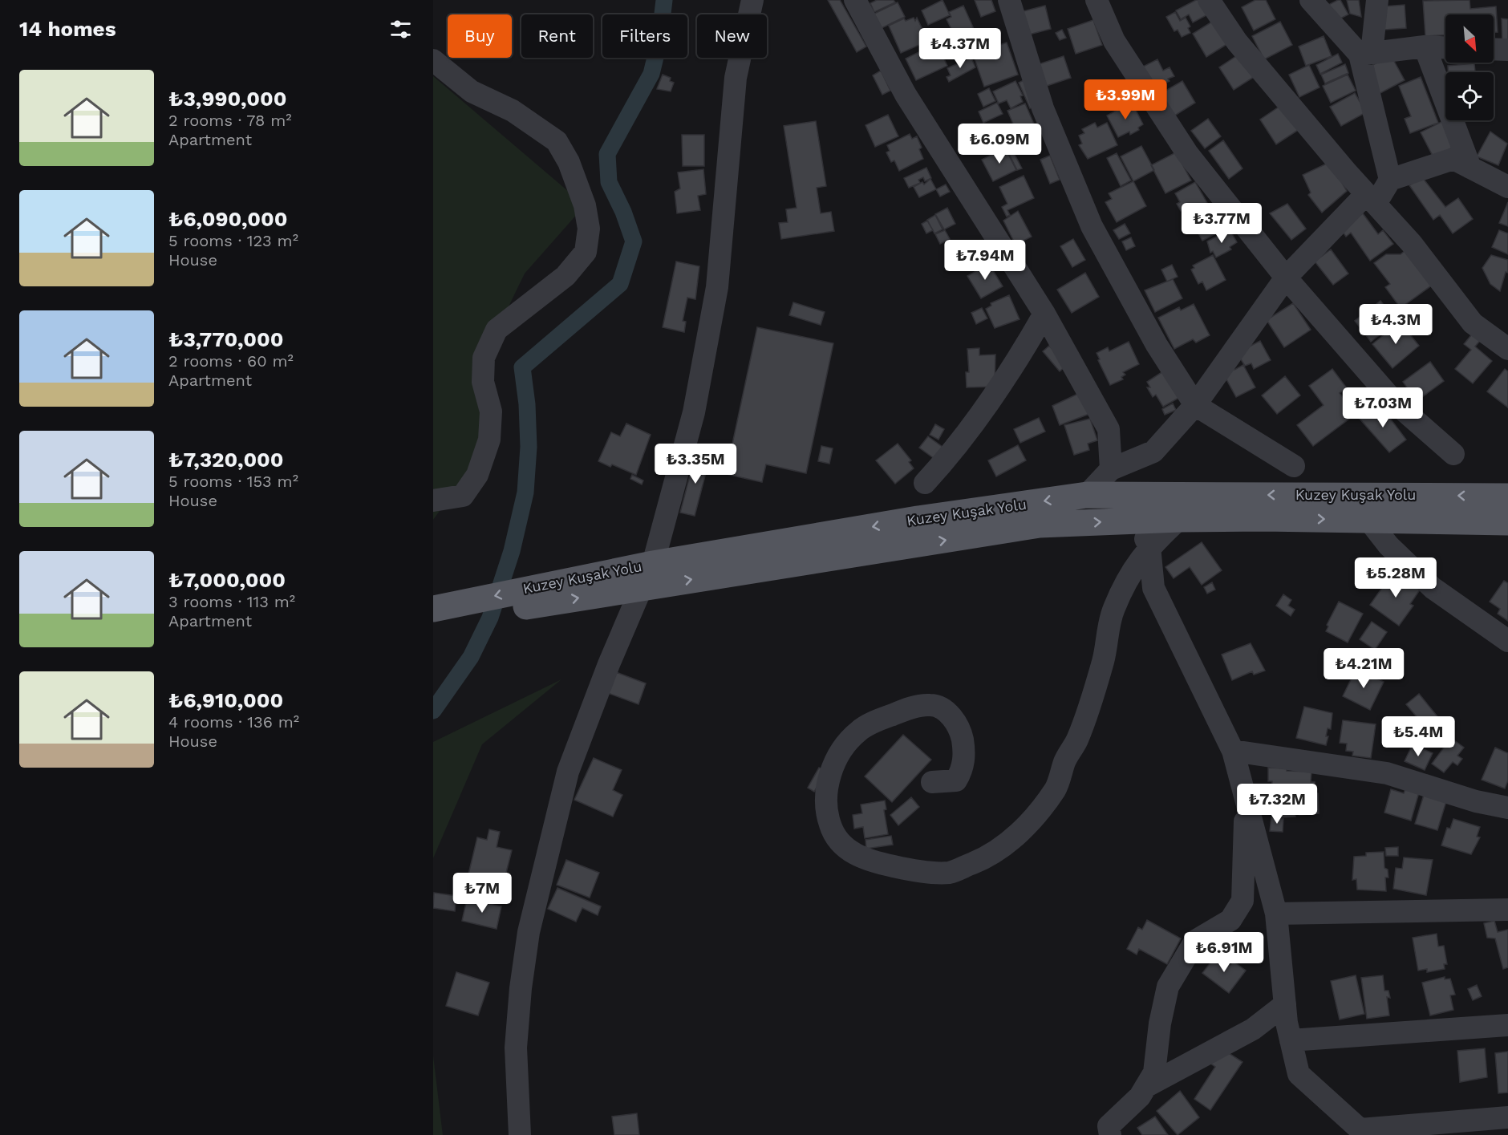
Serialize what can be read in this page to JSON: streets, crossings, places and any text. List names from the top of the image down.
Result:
{
  "streets": {
    "main road": ["Kuzey Kuşak Yolu"]
  },
  "north": "bottom right",
  "page": {
    "heading": "14 homes",
    "chip": [
      "Buy",
      "Rent",
      "Filters",
      "New"
    ],
    "price": [
      "₺4.37M",
      "₺3.99M",
      "₺6.09M",
      "₺3.77M",
      "₺7.94M",
      "₺4.3M",
      "₺7.03M",
      "₺3.35M",
      "₺5.28M",
      "₺4.21M",
      "₺5.4M",
      "₺7.32M",
      "₺7M",
      "₺6.91M"
    ],
    "list": [
      {
        "name": "₺3,990,000",
        "note": "2 rooms · 78 m² · Apartment"
      },
      {
        "name": "₺6,090,000",
        "note": "5 rooms · 123 m² · House"
      },
      {
        "name": "₺3,770,000",
        "note": "2 rooms · 60 m² · Apartment"
      },
      {
        "name": "₺7,320,000",
        "note": "5 rooms · 153 m² · House"
      },
      {
        "name": "₺7,000,000",
        "note": "3 rooms · 113 m² · Apartment"
      },
      {
        "name": "₺6,910,000",
        "note": "4 rooms · 136 m² · House"
      }
    ]
  }
}
